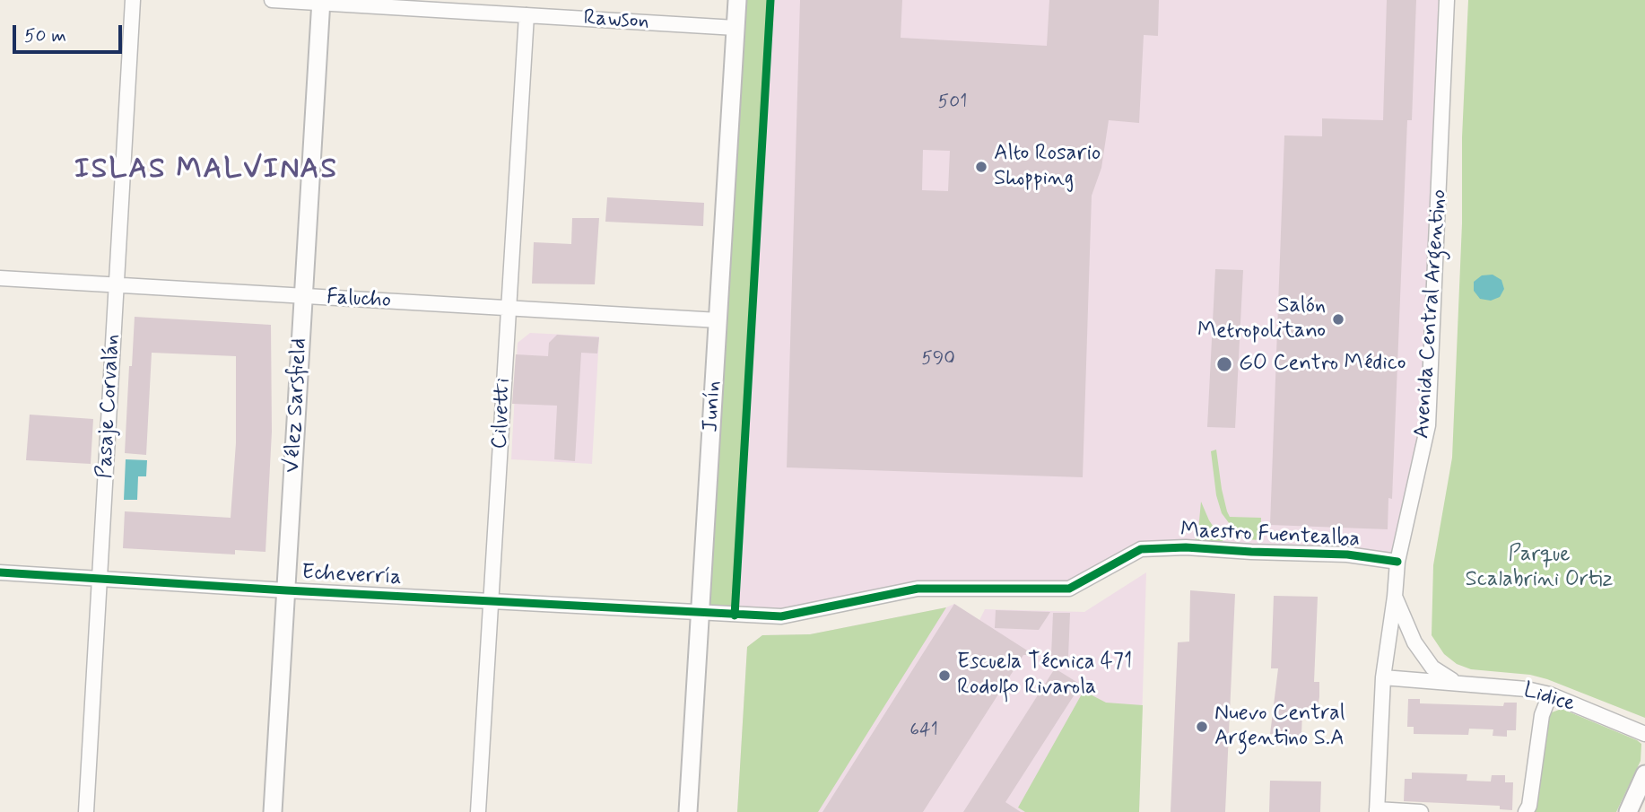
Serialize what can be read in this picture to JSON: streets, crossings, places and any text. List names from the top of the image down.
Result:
{
  "streets": {
    "main road": ["Vélez Sarsfield", "Junín"],
    "street": [
      "Rawson",
      "Falucho",
      "Avenida Central Argentino",
      "Pasaje Corvalán",
      "Cilvetti",
      "Maestro Fuentealba",
      "Echeverría",
      "Lidice"
    ]
  },
  "crossings": [
    ["Rawson", "Vélez Sarsfield"],
    ["Rawson", "Junín"],
    ["Rawson", "Cilvetti"],
    ["Falucho", "Vélez Sarsfield"],
    ["Falucho", "Pasaje Corvalán"],
    ["Falucho", "Junín"],
    ["Falucho", "Cilvetti"],
    ["Avenida Central Argentino", "Maestro Fuentealba"],
    ["Avenida Central Argentino", "Lidice"],
    ["Vélez Sarsfield", "Echeverría"],
    ["Pasaje Corvalán", "Echeverría"],
    ["Junín", "Maestro Fuentealba"],
    ["Junín", "Echeverría"],
    ["Cilvetti", "Echeverría"],
    ["Maestro Fuentealba", "Echeverría"]
  ],
  "districts": ["ISLAS MALVINAS"],
  "parks": ["Parque Scalabrini Ortiz"],
  "places": [
    "Alto Rosario Shopping",
    "Salón Metropolitano",
    "GO Centro Médico",
    "Escuela Técnica 471 Rodolfo Rivarola",
    "Nuevo Central Argentino S.A"
  ],
  "house_numbers": ["501", "590", "641"],
  "scale_bar": "50 m"
}
